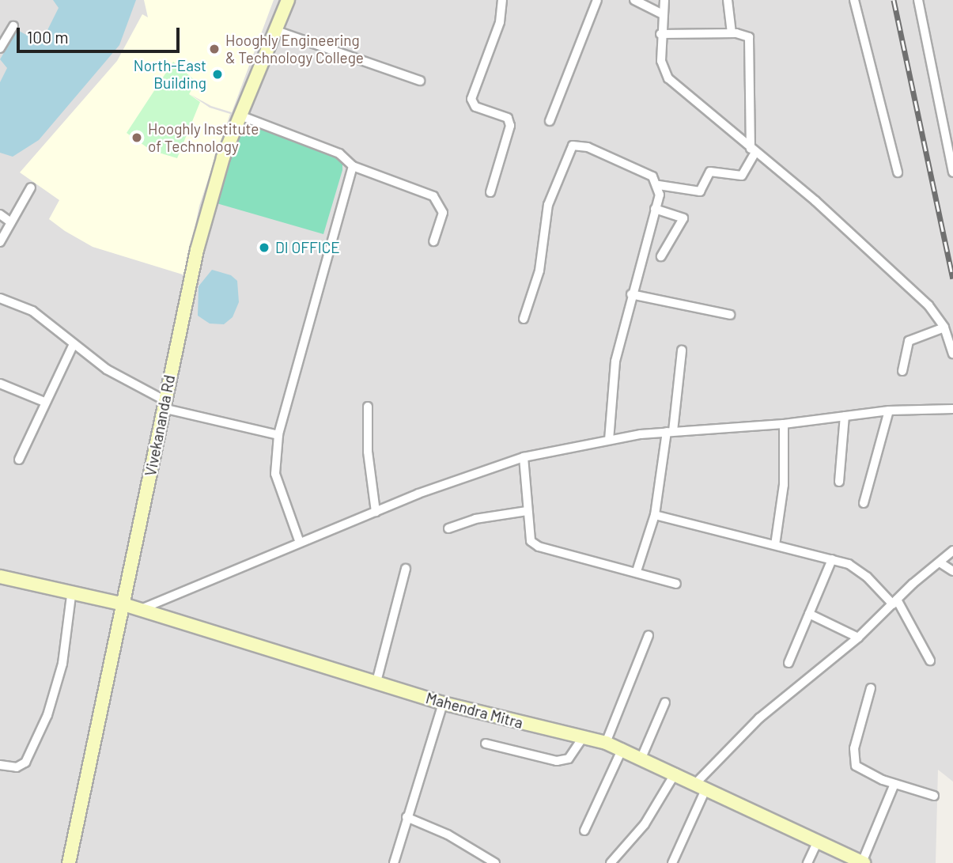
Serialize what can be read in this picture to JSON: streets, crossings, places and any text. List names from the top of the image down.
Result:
{
  "streets": {
    "main road": ["Vivekananda Rd", "Mahendra Mitra"]
  },
  "crossings": [
    ["Vivekananda Rd", "Mahendra Mitra"]
  ],
  "places": [
    "Hooghly Engineering & Technology College",
    "North-East Building",
    "Hooghly Institute of Technology",
    "DI OFFICE"
  ],
  "scale_bar": "100 m"
}
